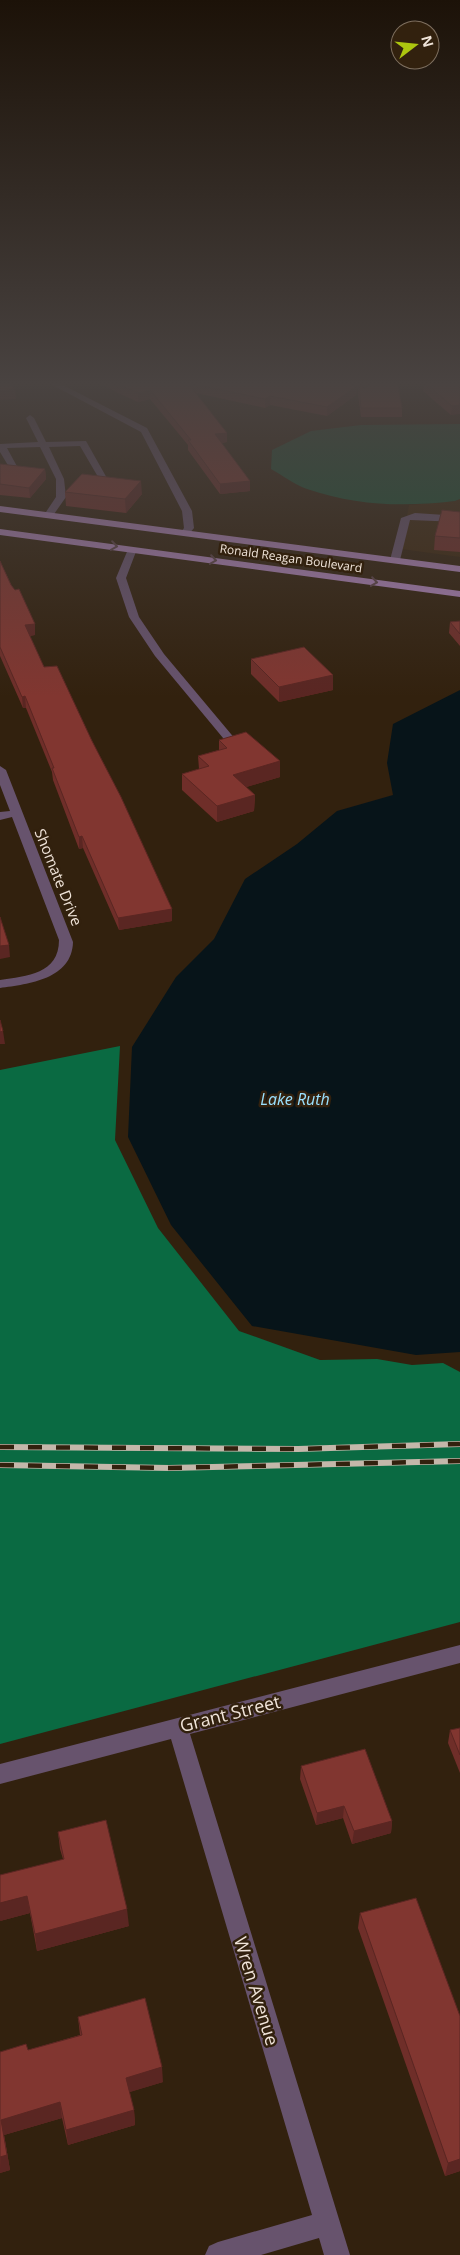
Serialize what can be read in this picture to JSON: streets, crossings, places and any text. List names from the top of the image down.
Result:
{
  "streets": {
    "main road": ["Ronald Reagan Boulevard"],
    "street": ["Shomate Drive", "Grant Street", "Wren Avenue"]
  },
  "crossings": [
    ["Grant Street", "Wren Avenue"]
  ],
  "water": ["Lake Ruth"],
  "north": "right"
}
